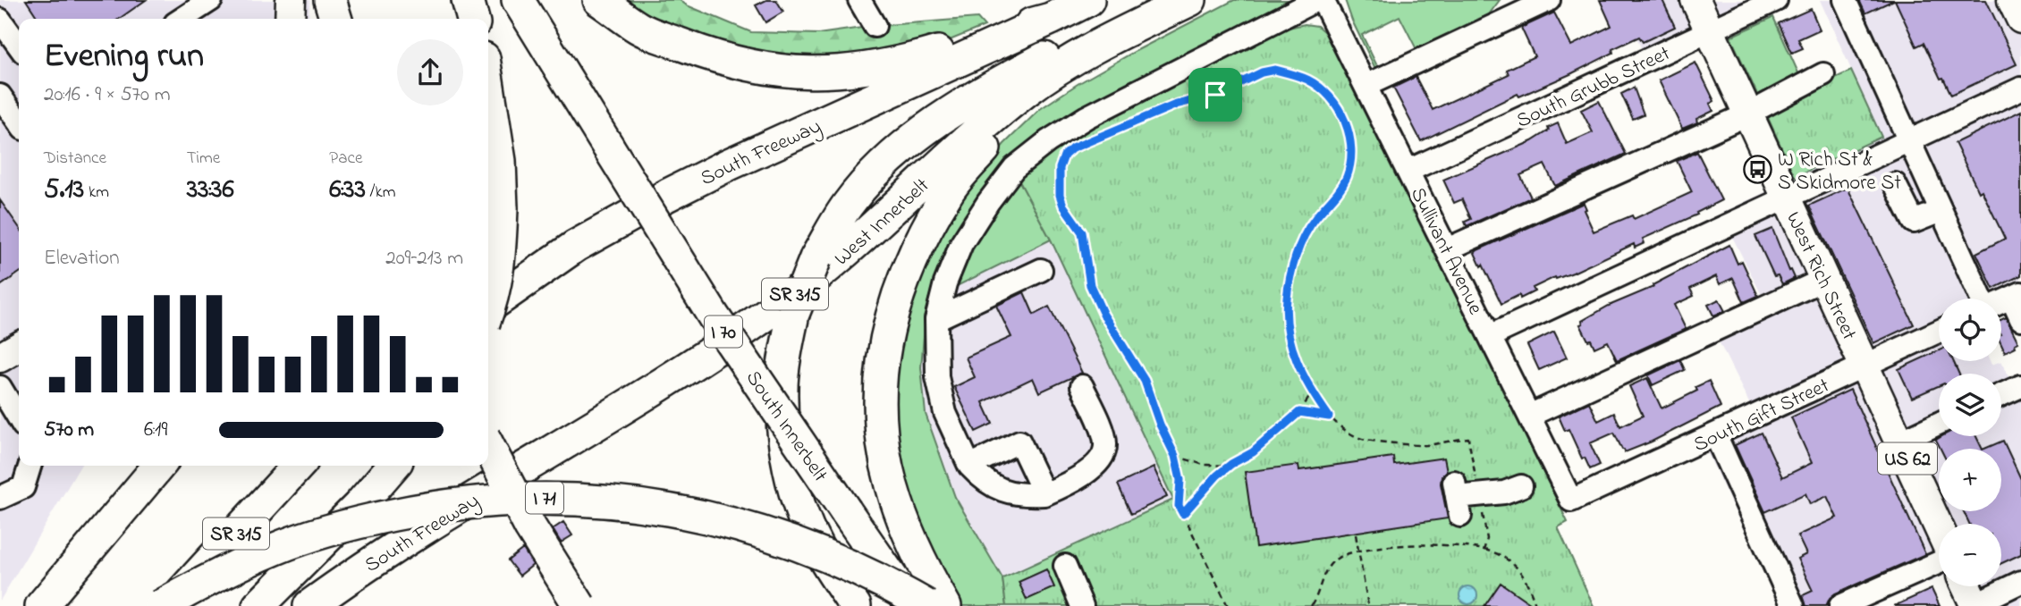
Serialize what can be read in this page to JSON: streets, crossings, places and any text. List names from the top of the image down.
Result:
{
  "streets": {
    "highway": [
      "South Freeway",
      "West Innerbelt",
      "SR 315",
      "I 70",
      "South Innerbelt",
      "I 71"
    ],
    "main road": ["West Rich Street", "US 62"],
    "street": ["South Grubb Street", "Sullivant Avenue", "South Gift Street"]
  },
  "crossings": [
    ["South Grubb Street", "Sullivant Avenue"],
    ["South Grubb Street", "West Rich Street"],
    ["South Freeway", "West Innerbelt"],
    ["Sullivant Avenue", "South Gift Street"],
    ["West Rich Street", "South Gift Street"]
  ],
  "places": {
    "bus stop": ["W Rich St & S Skidmore St"]
  },
  "page": {
    "heading": ["Evening run", "20:16 · 9 × 570 m"],
    "stats": [
      ["Distance", "5.13 km"],
      ["Time", "33:36"],
      ["Pace", "6:33 /km"]
    ],
    "chart": ["Elevation", "209–213 m"],
    "map_buttons": ["+", "−"],
    "list": [
      {
        "name": "570 m",
        "note": "6:19"
      }
    ]
  }
}
